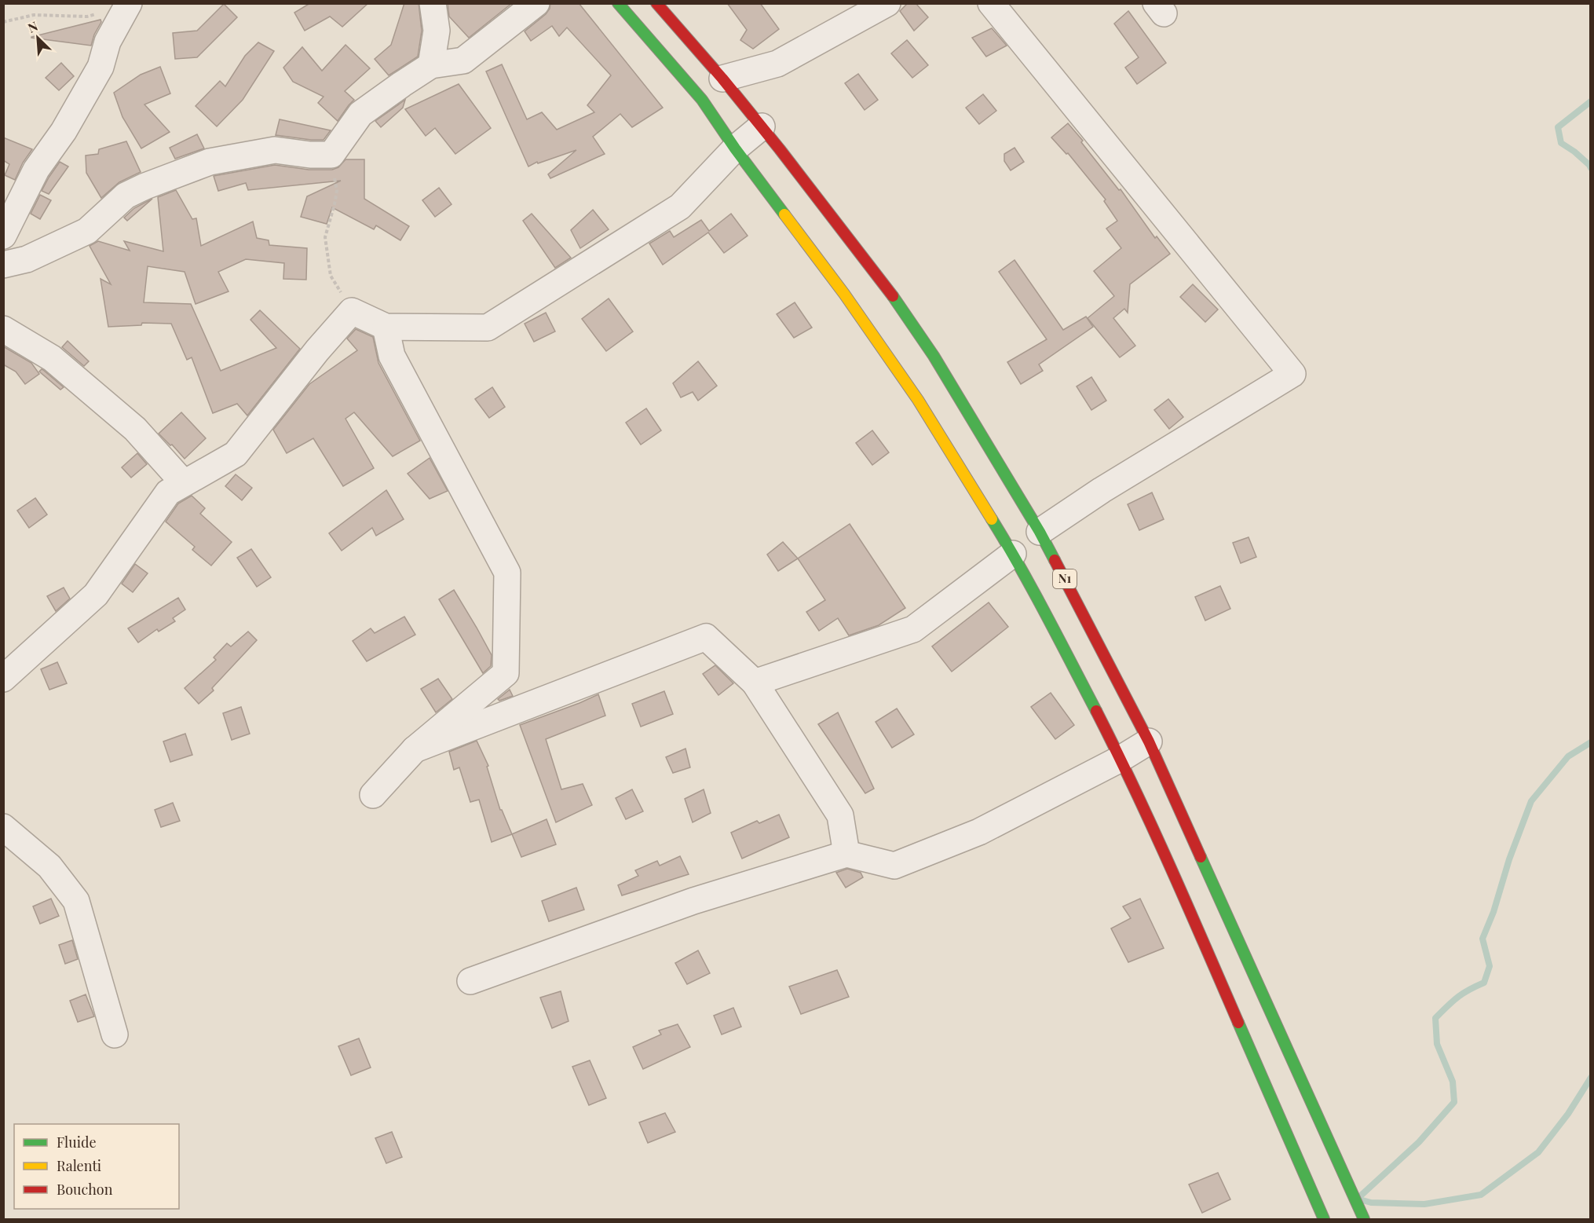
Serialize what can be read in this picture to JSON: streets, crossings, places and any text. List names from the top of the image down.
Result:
{
  "streets": {
    "main road": ["N1"]
  },
  "legend": ["Fluide", "Ralenti", "Bouchon"],
  "north": "top left"
}
